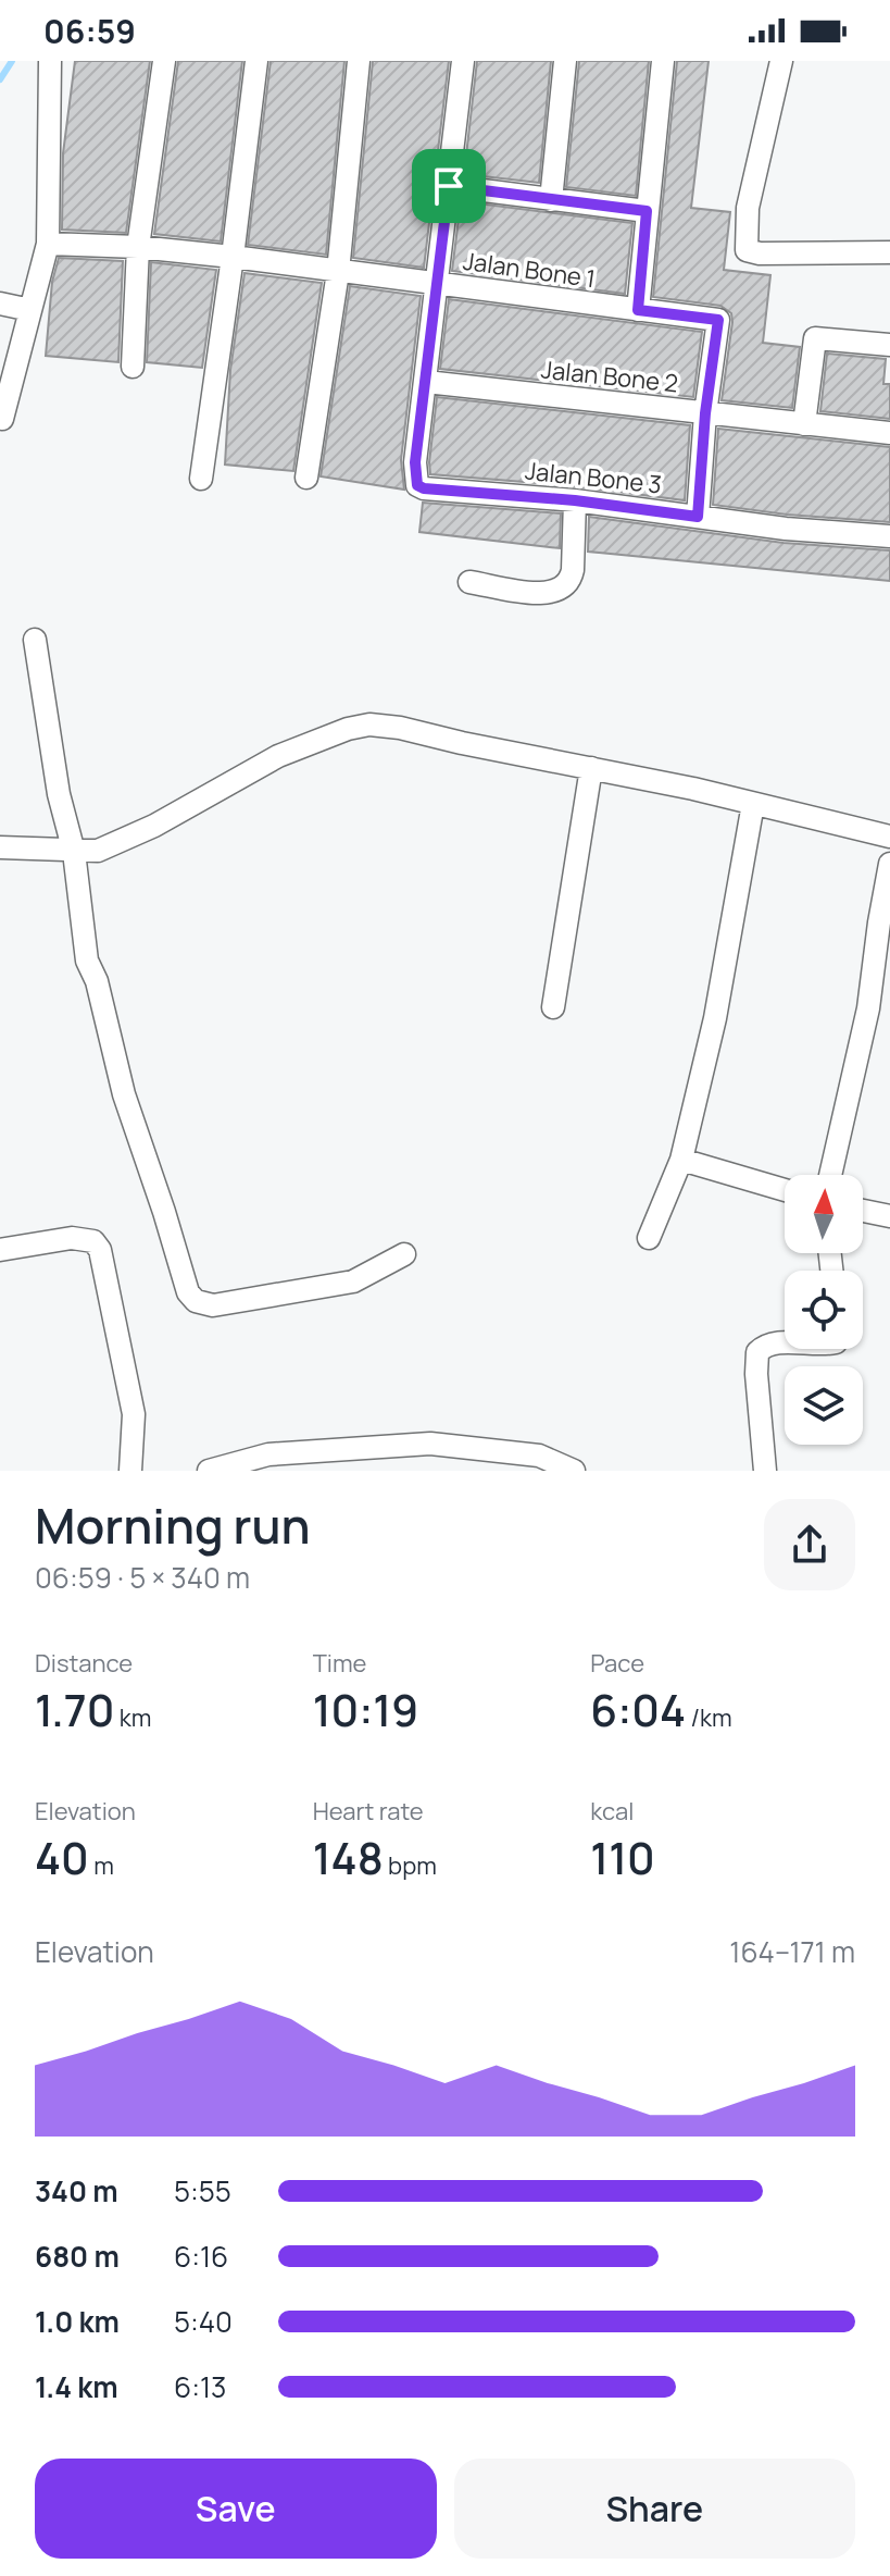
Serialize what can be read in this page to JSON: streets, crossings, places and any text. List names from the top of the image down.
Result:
{
  "streets": {
    "street": ["Jalan Bone 1", "Jalan Bone 2", "Jalan Bone 3"]
  },
  "crossings": [
    ["Jalan Bone 1", "Jalan Bone 2"],
    ["Jalan Bone 2", "Jalan Bone 3"]
  ],
  "north": "top",
  "page": {
    "status": "06:59",
    "heading": ["Morning run", "06:59 · 5 × 340 m"],
    "stats": [
      ["Distance", "1.70 km"],
      ["Time", "10:19"],
      ["Pace", "6:04 /km"],
      ["Elevation", "40 m"],
      ["Heart rate", "148 bpm"],
      ["kcal", "110"]
    ],
    "chart": ["Elevation", "164–171 m"],
    "list": [
      {
        "name": "340 m",
        "note": "5:55"
      },
      {
        "name": "680 m",
        "note": "6:16"
      },
      {
        "name": "1.0 km",
        "note": "5:40"
      },
      {
        "name": "1.4 km",
        "note": "6:13"
      }
    ],
    "buttons": ["Save", "Share"]
  }
}
